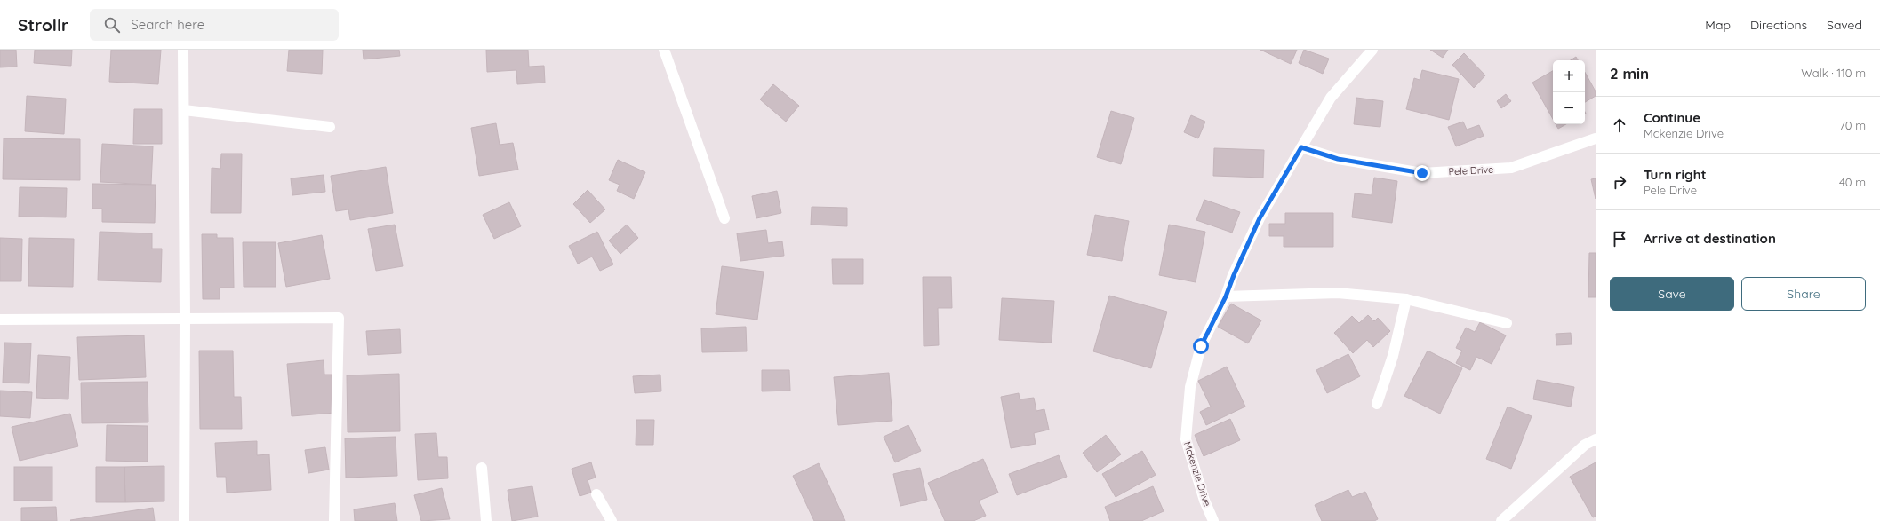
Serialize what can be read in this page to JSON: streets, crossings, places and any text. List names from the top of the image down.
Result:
{
  "streets": {
    "street": ["Pele Drive", "Mckenzie Drive"]
  },
  "crossings": [
    ["Pele Drive", "Mckenzie Drive"]
  ],
  "page": {
    "header": "Strollr",
    "search": "Search here",
    "nav": ["Map", "Directions", "Saved"],
    "heading": ["2 min", "Walk · 110 m"],
    "map_buttons": ["+", "−"],
    "list": [
      ["Continue", "Mckenzie Drive", "70 m"],
      ["Turn right", "Pele Drive", "40 m"],
      "Arrive at destination"
    ],
    "buttons": ["Save", "Share"]
  }
}
